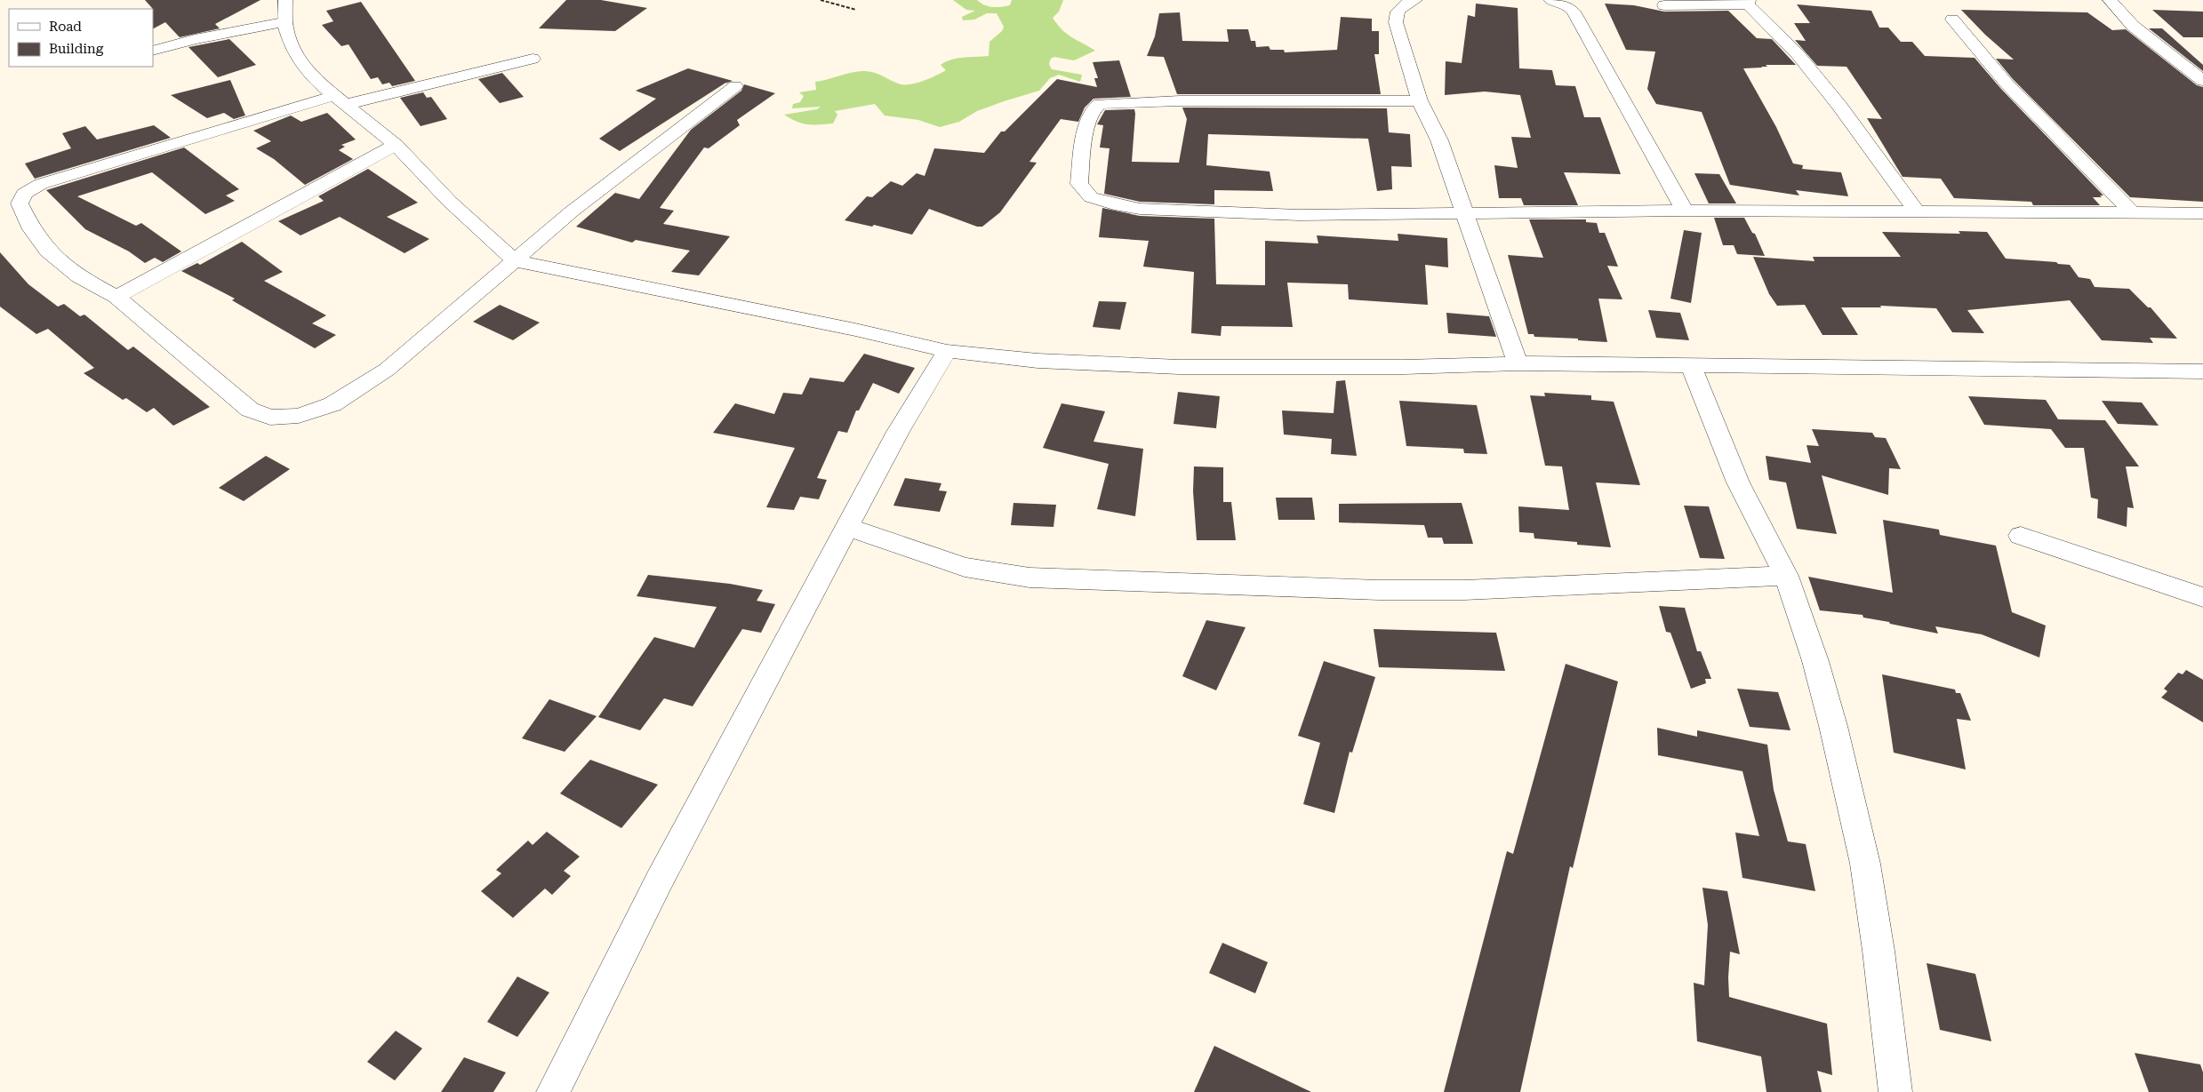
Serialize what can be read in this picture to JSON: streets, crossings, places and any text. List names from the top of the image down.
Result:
{
  "legend": ["Road", "Building"]
}
